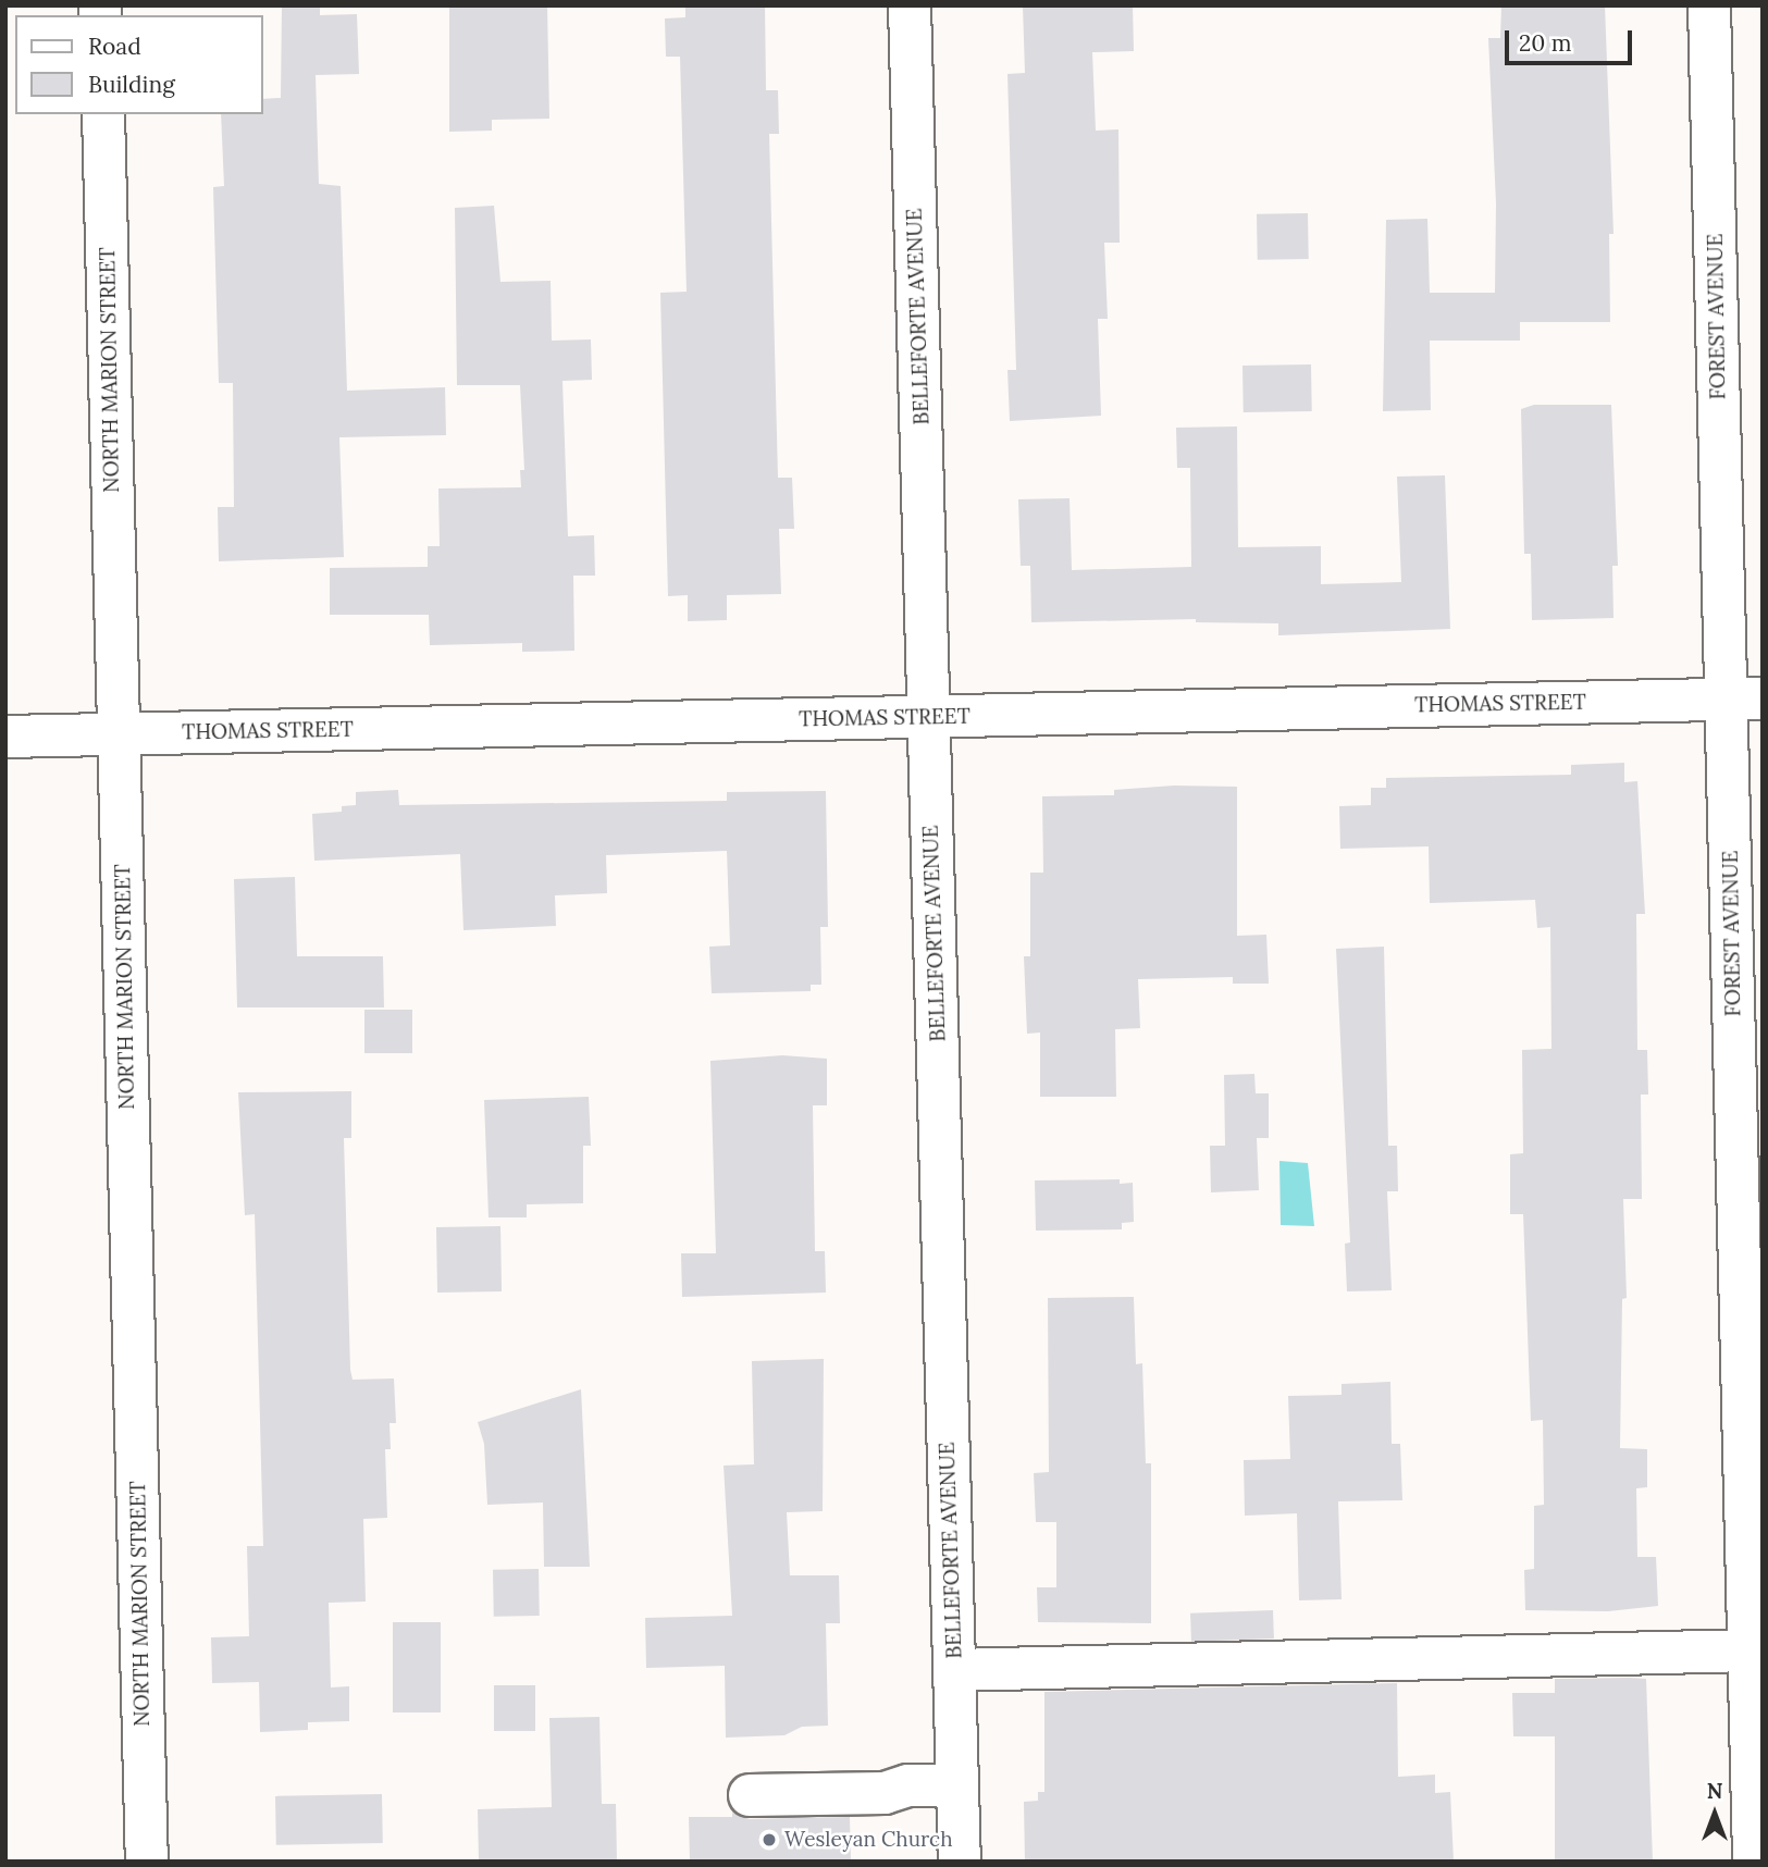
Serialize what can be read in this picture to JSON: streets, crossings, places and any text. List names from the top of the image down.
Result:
{
  "streets": {
    "street": [
      "BELLEFORTE AVENUE",
      "FOREST AVENUE",
      "NORTH MARION STREET",
      "THOMAS STREET"
    ]
  },
  "crossings": [
    ["BELLEFORTE AVENUE", "THOMAS STREET"],
    ["FOREST AVENUE", "THOMAS STREET"],
    ["NORTH MARION STREET", "THOMAS STREET"]
  ],
  "places": ["Wesleyan Church"],
  "legend": ["Road", "Building"],
  "scale_bar": "20 m",
  "north": "top"
}
